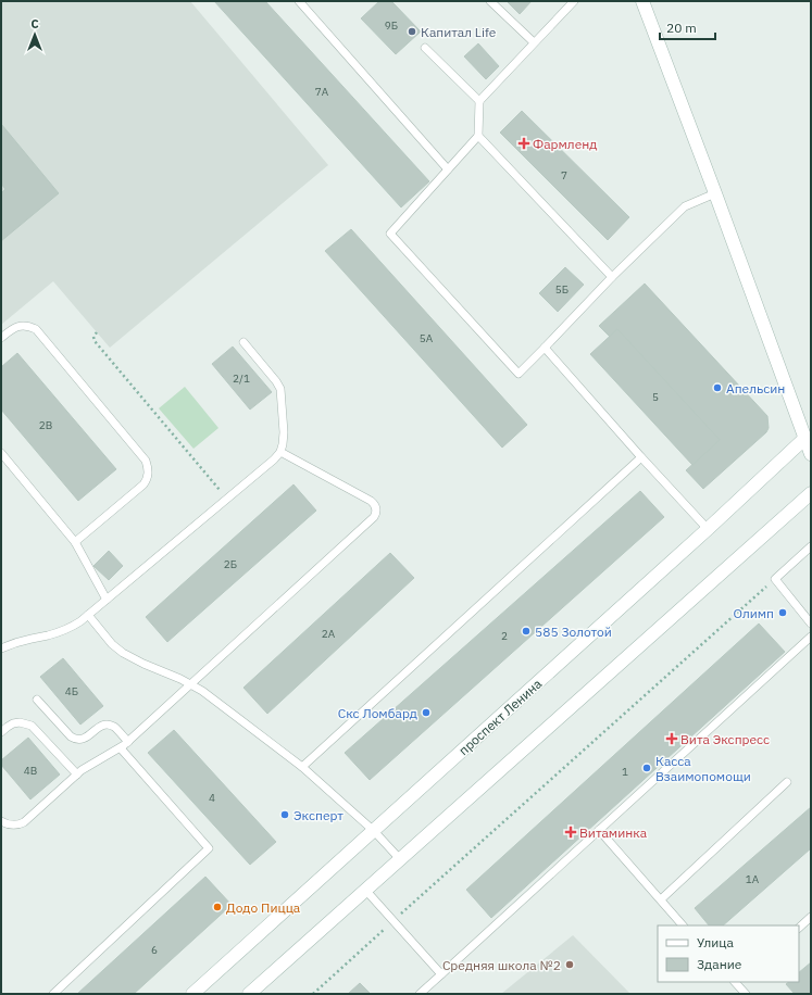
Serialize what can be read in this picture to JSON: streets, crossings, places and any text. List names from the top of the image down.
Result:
{
  "streets": {
    "street": ["проспект Ленина"]
  },
  "places": {
    "other": [
      "Капитал Life",
      "Апельсин",
      "Олимп",
      "585 Золотой",
      "Скс Ломбард",
      "Касса Взаимопомощи",
      "Эксперт",
      "Додо Пицца",
      "Средняя школа №2"
    ],
    "health": ["Фармленд", "Вита Экспресс", "Витаминка"]
  },
  "house_numbers": [
    "9Б",
    "7А",
    "7",
    "5Б",
    "5А",
    "2/1",
    "5",
    "2В",
    "2Б",
    "2А",
    "2",
    "4Б",
    "4В",
    "1",
    "4",
    "1А",
    "6"
  ],
  "legend": ["Улица", "Здание"],
  "scale_bar": "20 m",
  "north": "top"
}
